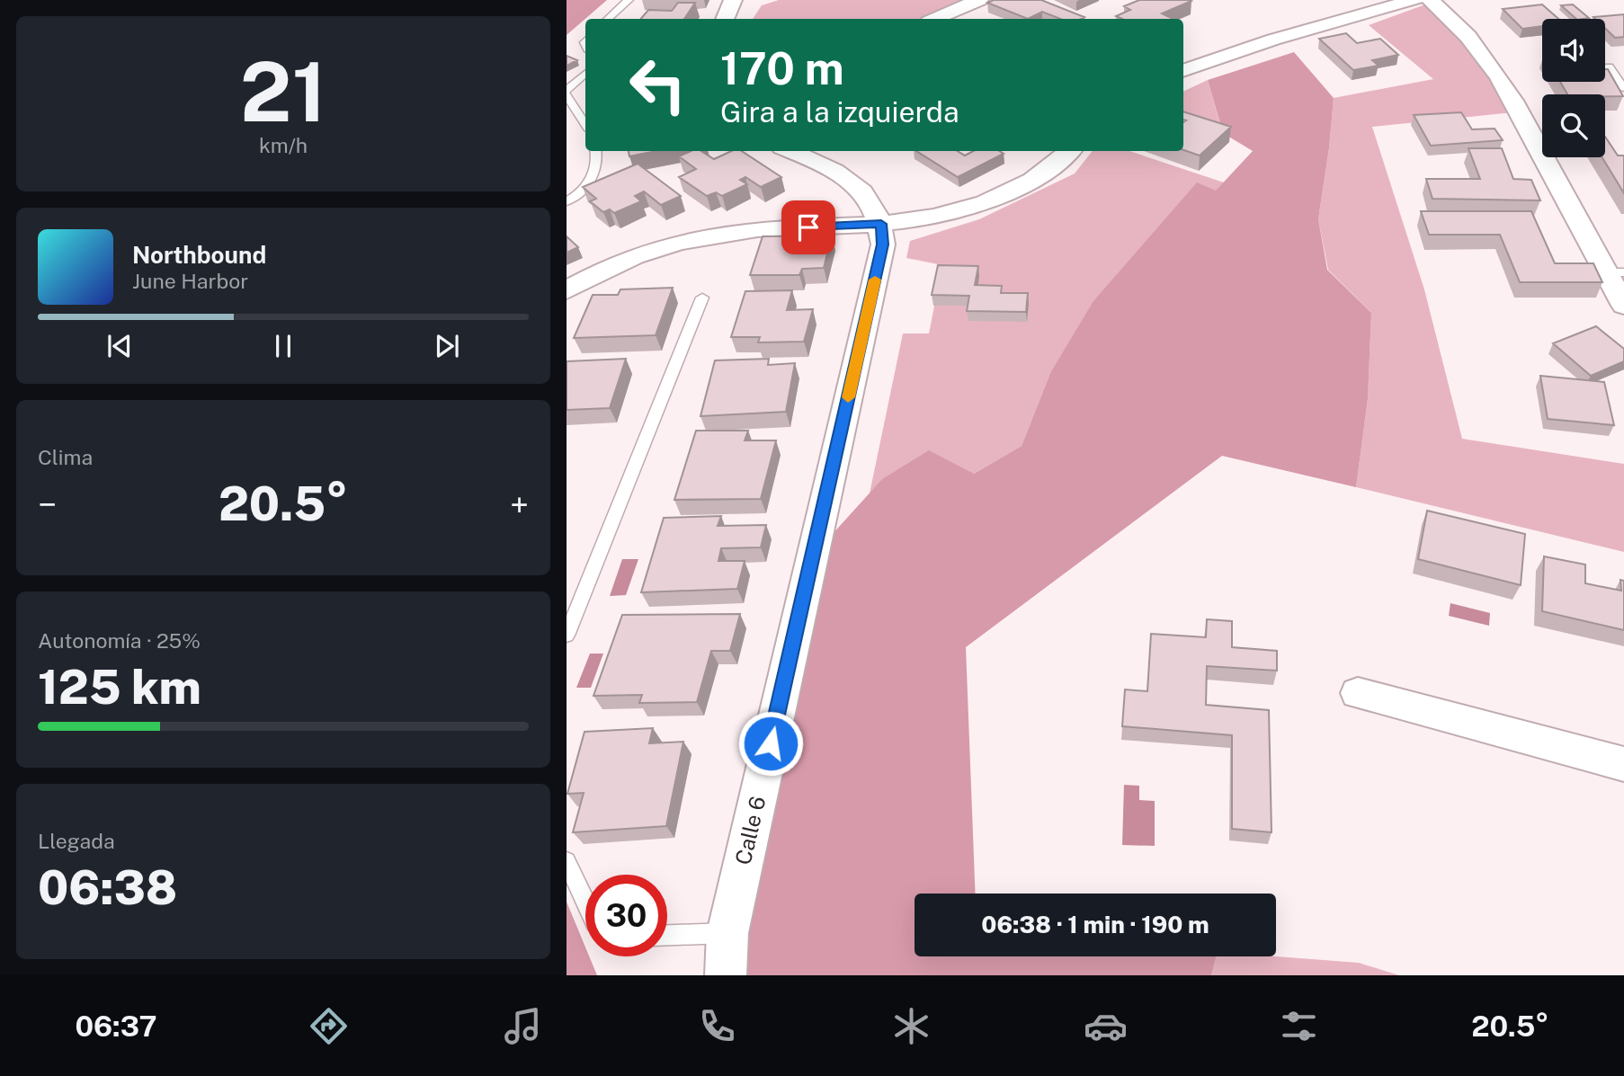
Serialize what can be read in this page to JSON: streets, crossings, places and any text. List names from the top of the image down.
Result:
{
  "streets": {
    "street": ["Calle 6"]
  },
  "page": {
    "tile": [
      ["21", "km/h"],
      "Clima",
      ["Autonomía · 25%", "125 km"],
      ["Llegada", "06:38"]
    ],
    "turn": ["170 m", "Gira a la izquierda"],
    "song": ["Northbound", "June Harbor"],
    "heat": ["−", "20.5°", "+"],
    "limit": "30",
    "trip": "06:38 · 1 min · 190 m",
    "tabs": ["06:37", "20.5°"]
  }
}
